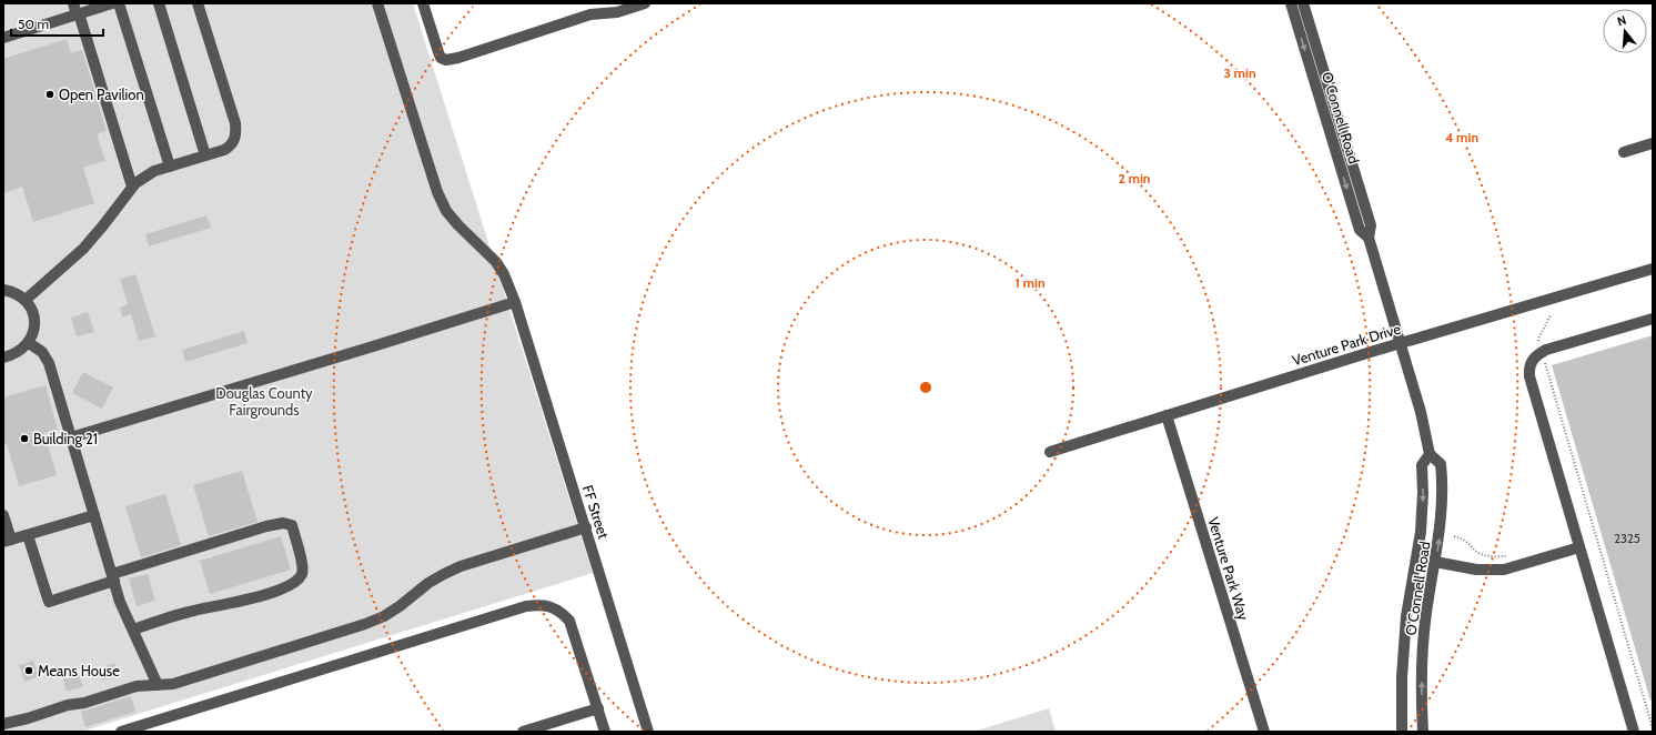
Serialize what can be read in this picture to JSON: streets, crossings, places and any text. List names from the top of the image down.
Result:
{
  "streets": {
    "street": [
      "O'Connell Road",
      "Venture Park Drive",
      "FF Street",
      "Venture Park Way"
    ]
  },
  "crossings": [
    ["O'Connell Road", "Venture Park Drive"],
    ["Venture Park Drive", "Venture Park Way"]
  ],
  "parks": ["Douglas County Fairgrounds"],
  "places": ["Open Pavilion", "Building 21", "Means House"],
  "house_numbers": ["2325"],
  "scale_bar": "50 m",
  "north": "top",
  "rings": [
    "3 min",
    "4 min",
    "2 min",
    "1 min"
  ]
}
